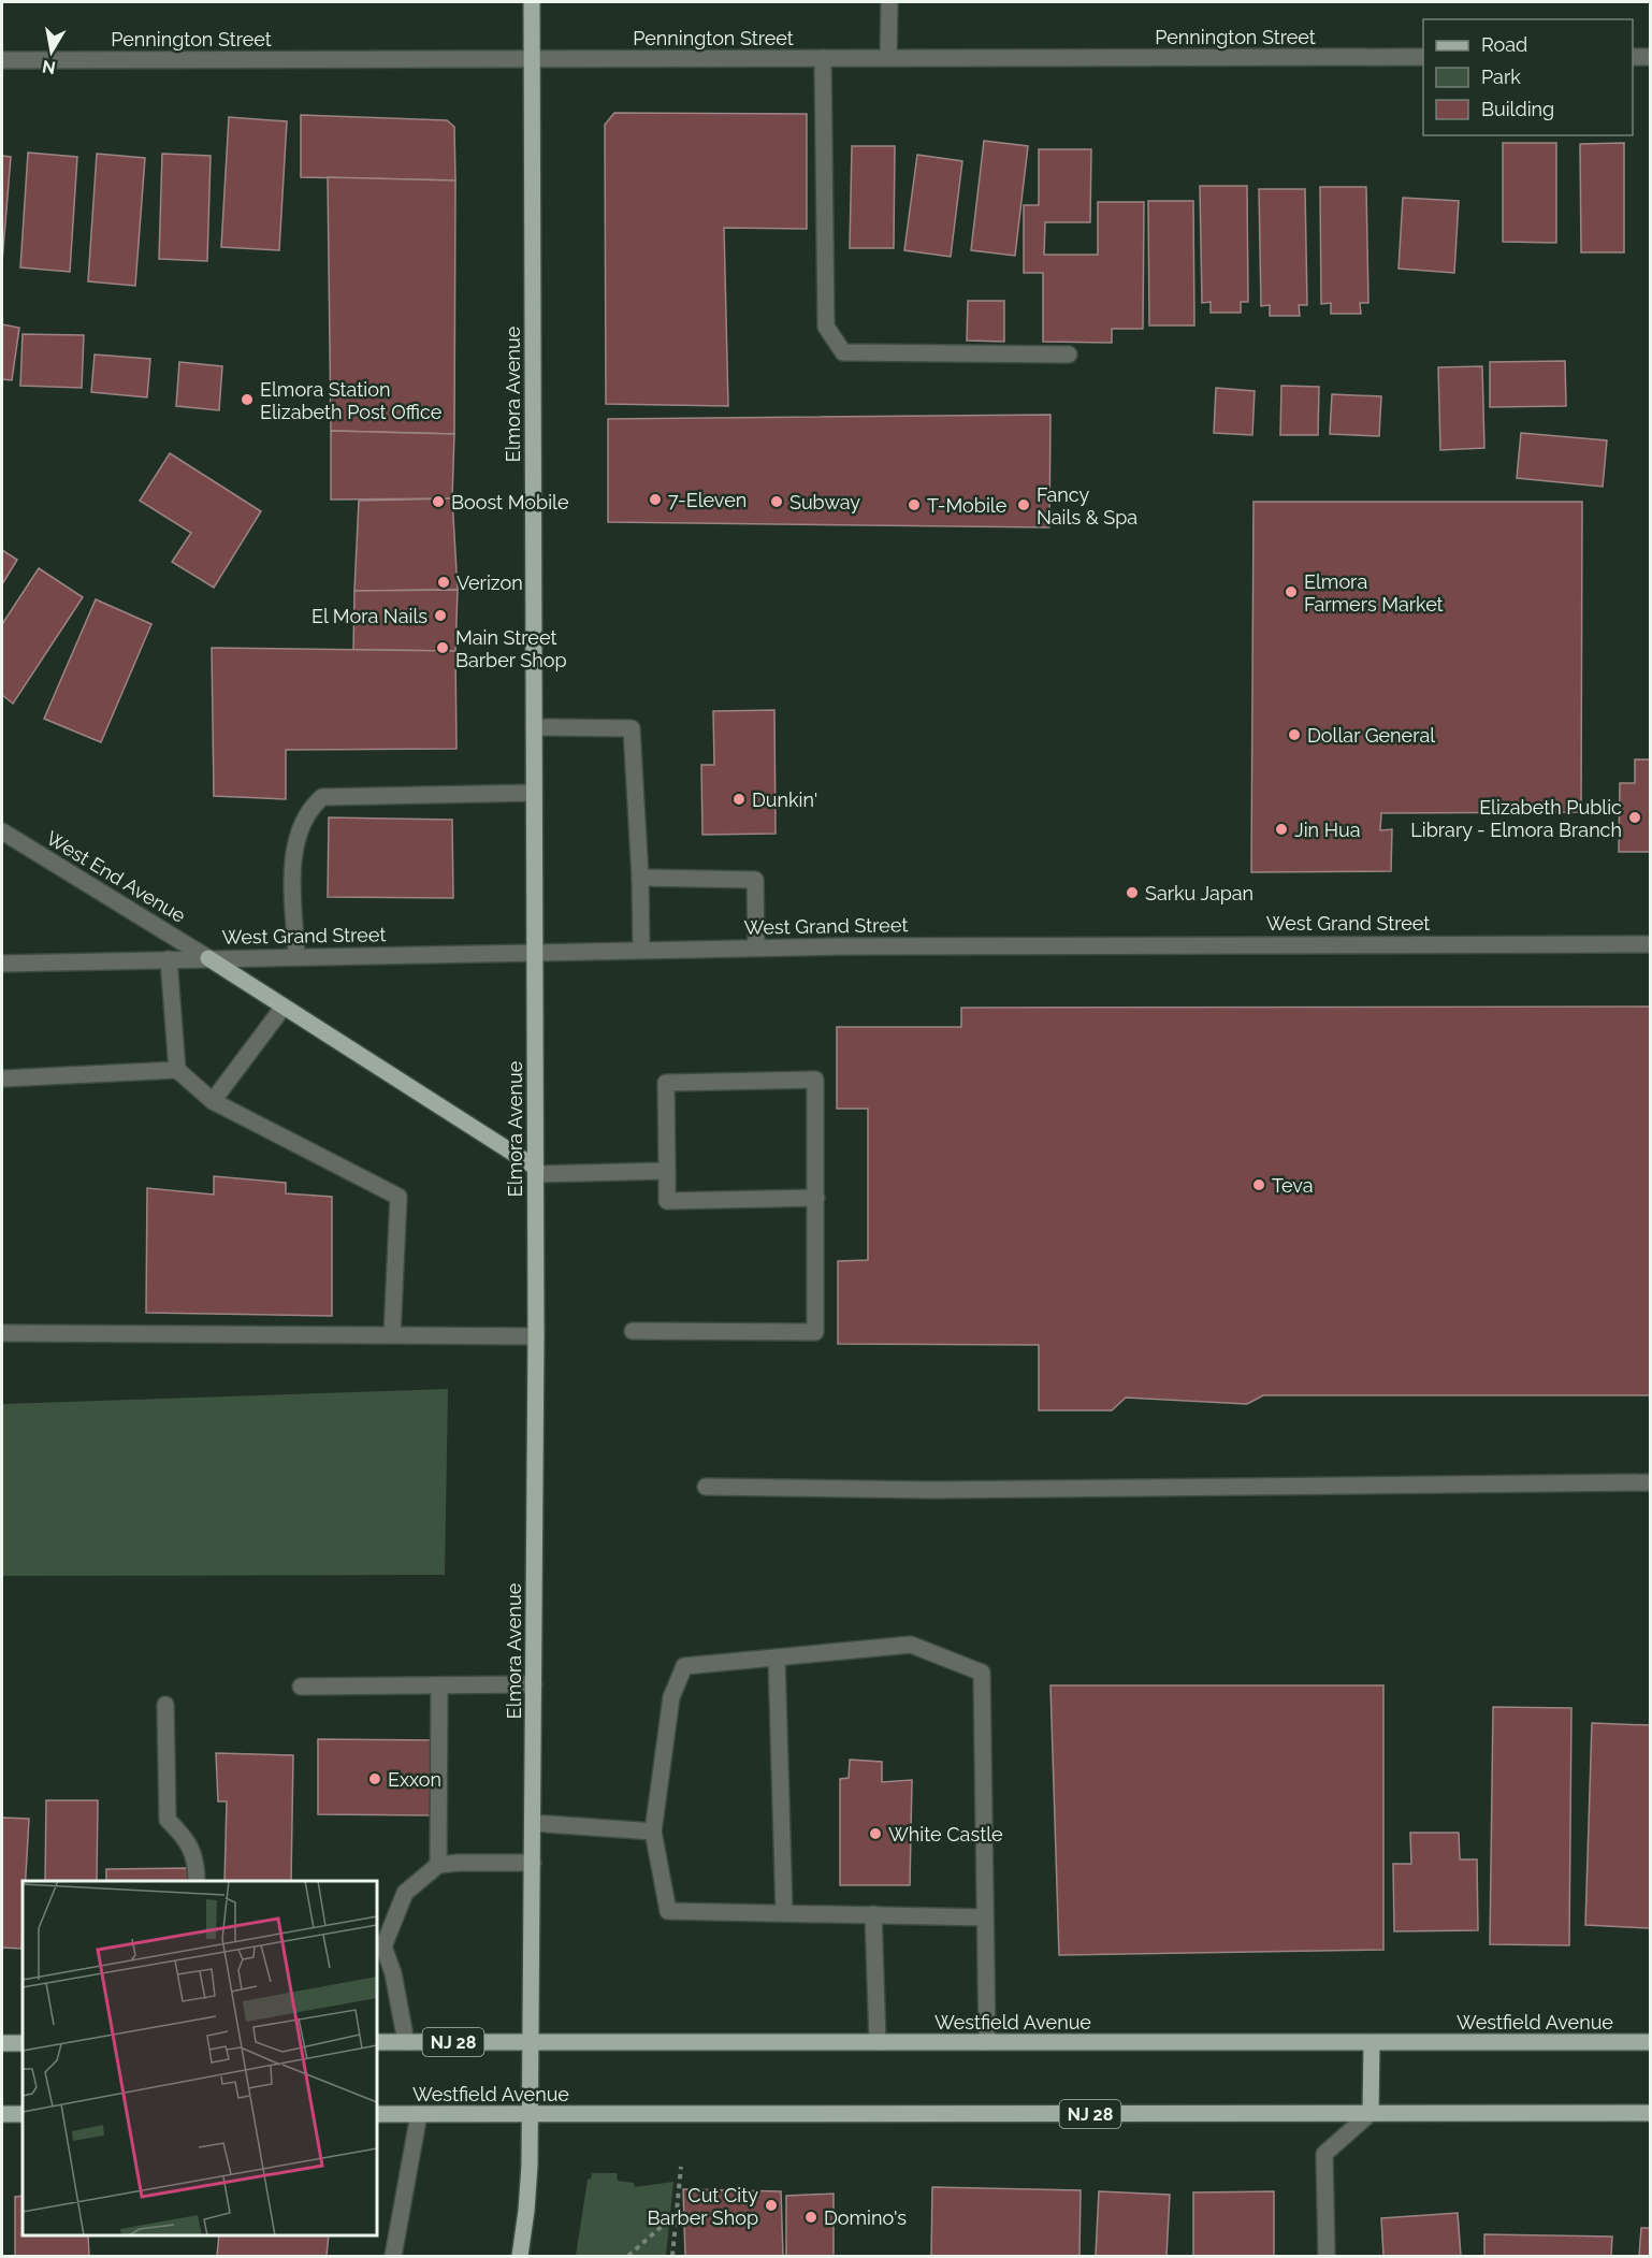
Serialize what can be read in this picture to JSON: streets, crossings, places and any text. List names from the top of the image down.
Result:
{
  "streets": {
    "main road": ["Elmora Avenue", "Westfield Avenue", "NJ 28"],
    "street": ["Pennington Street", "West End Avenue", "West Grand Street"]
  },
  "crossings": [
    ["Pennington Street", "Elmora Avenue"],
    ["Elmora Avenue", "West Grand Street"],
    ["Elmora Avenue", "Westfield Avenue"],
    ["West End Avenue", "West Grand Street"]
  ],
  "places": [
    "Elmora Station Elizabeth Post Office",
    "7-Eleven",
    "Boost Mobile",
    "Subway",
    "T-Mobile",
    "Fancy Nails & Spa",
    "Verizon",
    "Elmora Farmers Market",
    "El Mora Nails",
    "Main Street Barber Shop",
    "Dollar General",
    "Dunkin'",
    "Elizabeth Public Library - Elmora Branch",
    "Jin Hua",
    "Sarku Japan",
    "Teva",
    "Exxon",
    "White Castle",
    "Cut City Barber Shop",
    "Domino's"
  ],
  "legend": ["Road", "Park", "Building"],
  "north": "bottom"
}
